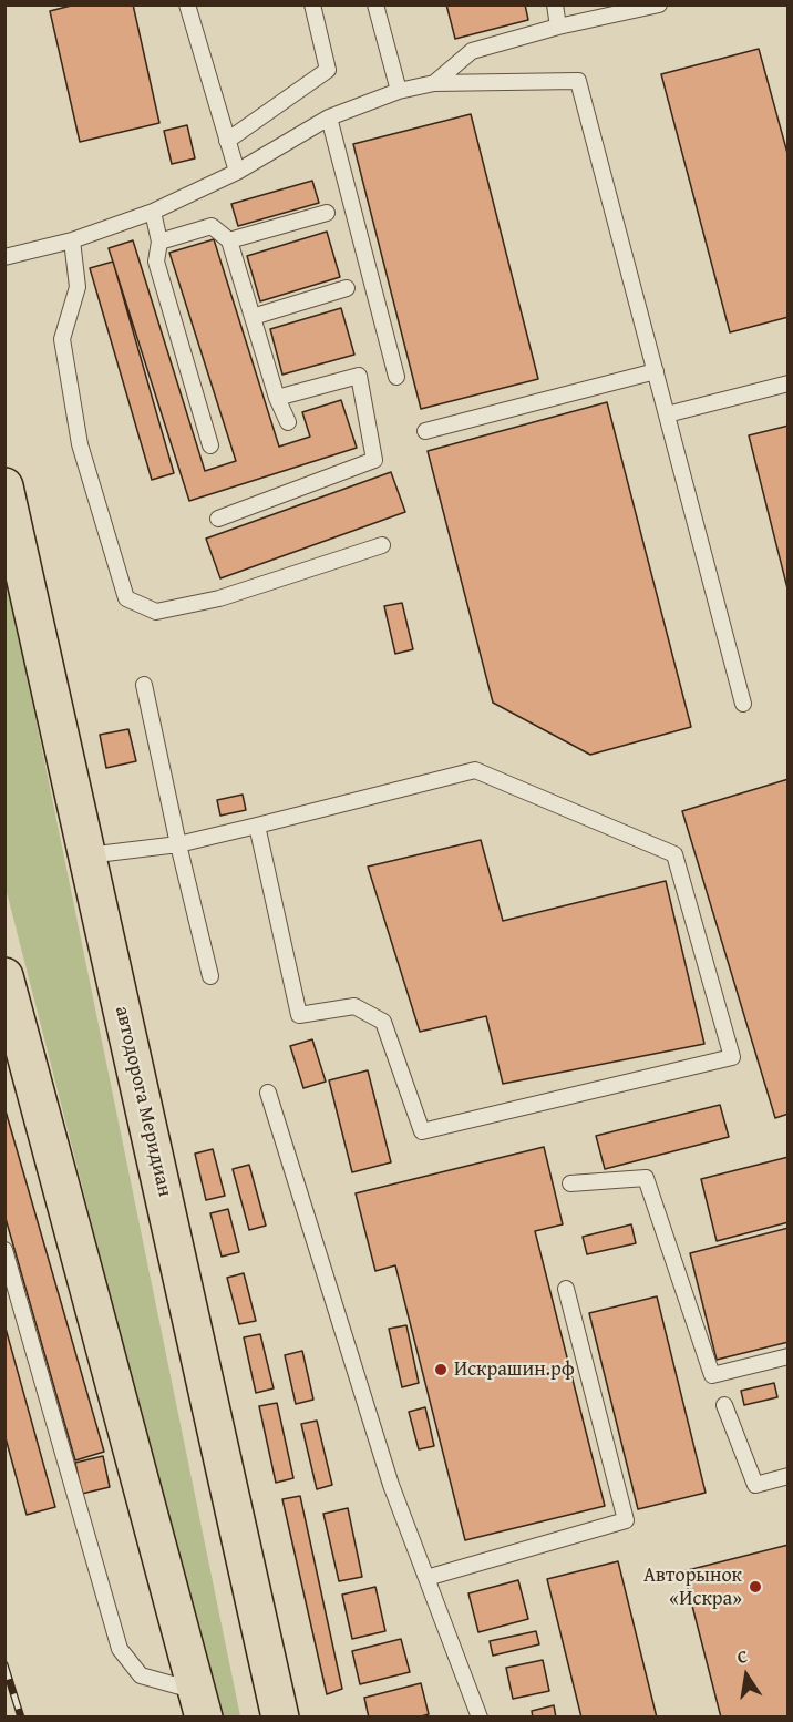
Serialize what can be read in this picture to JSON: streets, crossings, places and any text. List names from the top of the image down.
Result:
{
  "streets": {
    "main road": ["автодорога Меридиан"]
  },
  "places": ["Искрашин.рф", "Авторынок «Искра»"],
  "north": "top"
}
